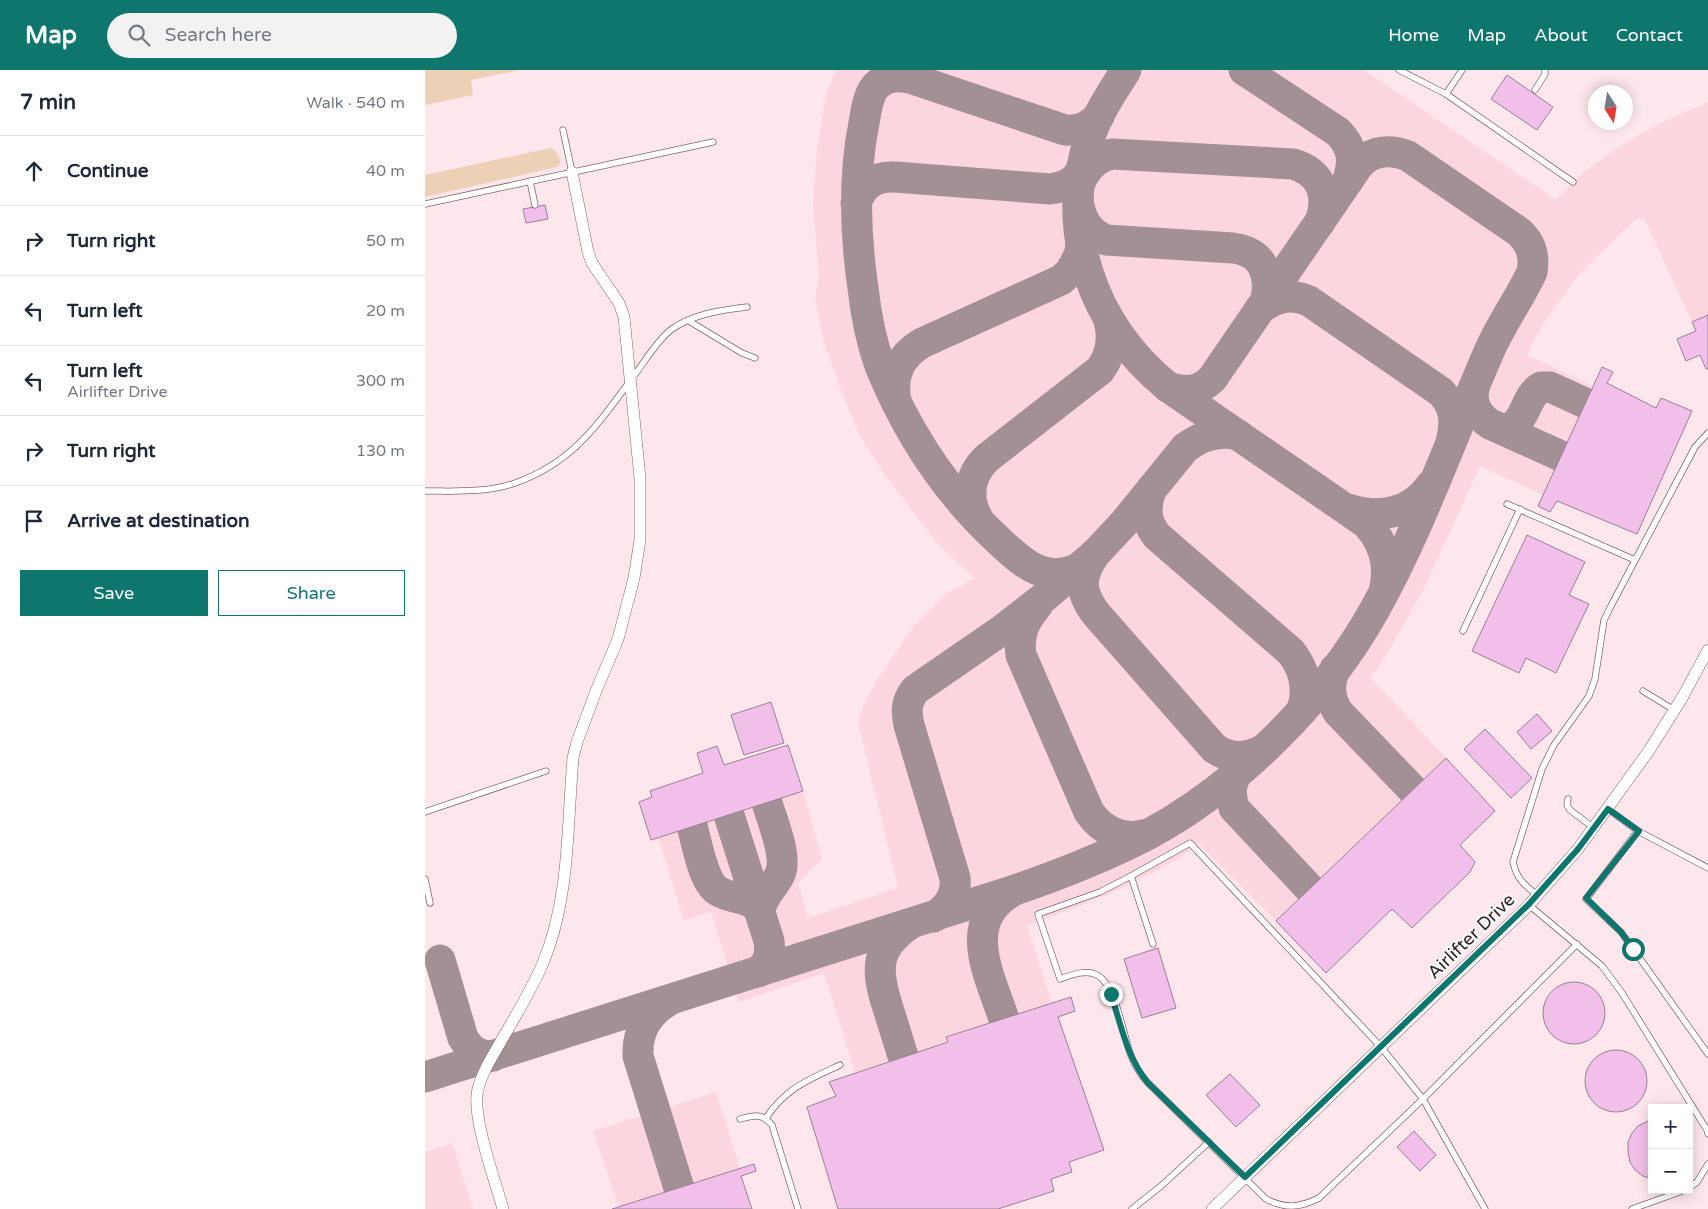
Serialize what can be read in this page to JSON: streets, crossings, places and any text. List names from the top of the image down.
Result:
{
  "streets": {
    "street": ["Airlifter Drive"]
  },
  "north": "bottom",
  "page": {
    "header": "Map",
    "search": "Search here",
    "nav": [
      "Home",
      "Map",
      "About",
      "Contact"
    ],
    "heading": ["7 min", "Walk · 540 m"],
    "list": [
      ["Continue", "40 m"],
      ["Turn right", "50 m"],
      ["Turn left", "20 m"],
      ["Turn left", "Airlifter Drive", "300 m"],
      ["Turn right", "130 m"],
      "Arrive at destination"
    ],
    "buttons": ["Save", "Share"],
    "map_buttons": ["+", "−"]
  }
}
